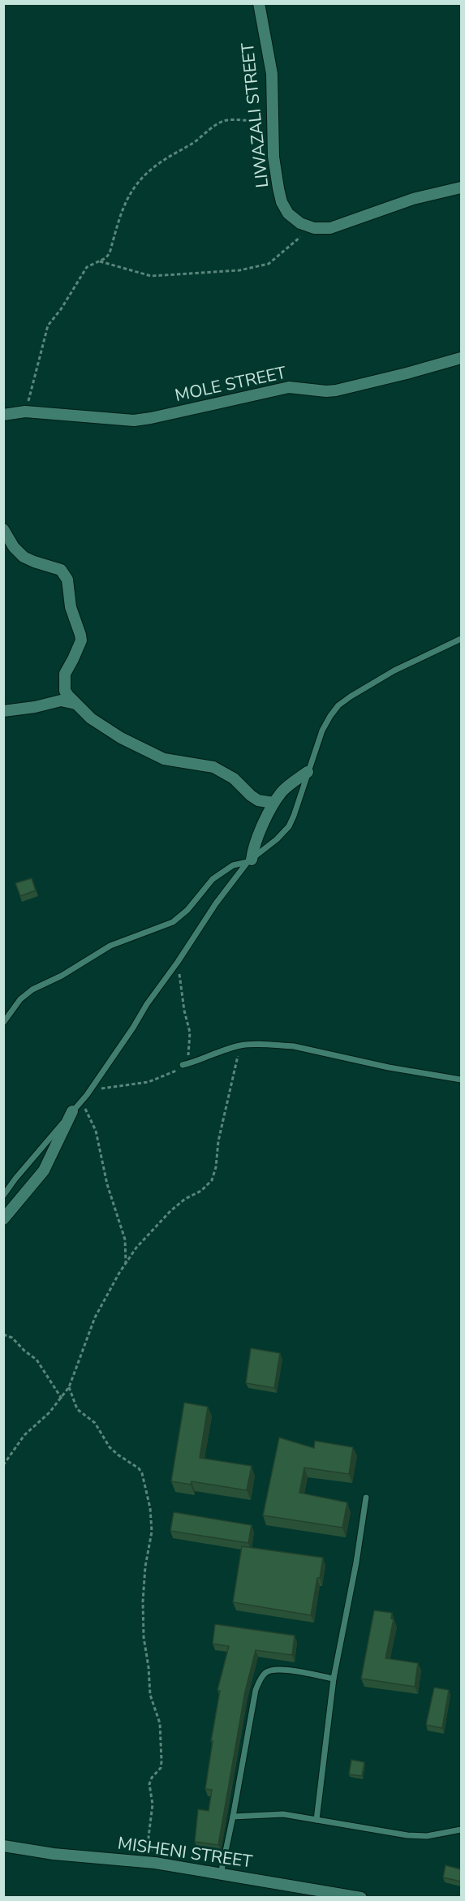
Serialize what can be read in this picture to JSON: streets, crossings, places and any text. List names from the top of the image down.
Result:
{
  "streets": {
    "street": ["LIWAZALI STREET", "MOLE STREET", "MISHENI STREET"]
  }
}
